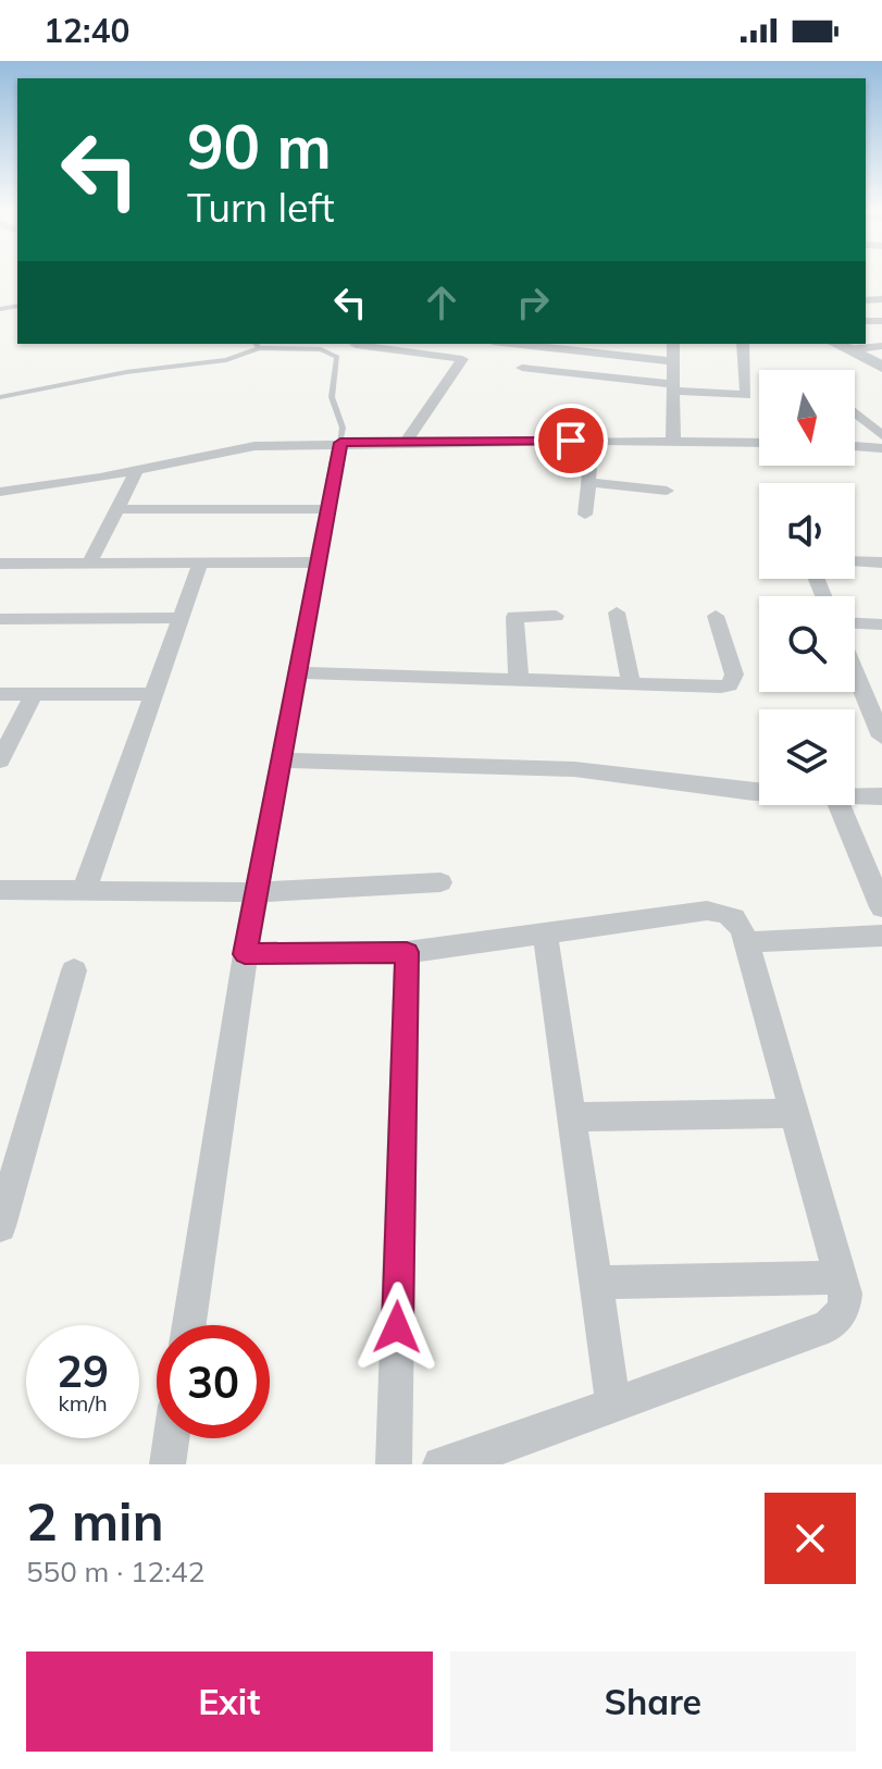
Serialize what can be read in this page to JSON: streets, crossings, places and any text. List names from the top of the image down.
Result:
{
  "north": "bottom",
  "page": {
    "status": "12:40",
    "turn": ["90 m", "Turn left"],
    "speed": "29 km/h",
    "limit": "30",
    "heading": ["2 min", "550 m · 12:42"],
    "buttons": ["Exit", "Share"]
  }
}
